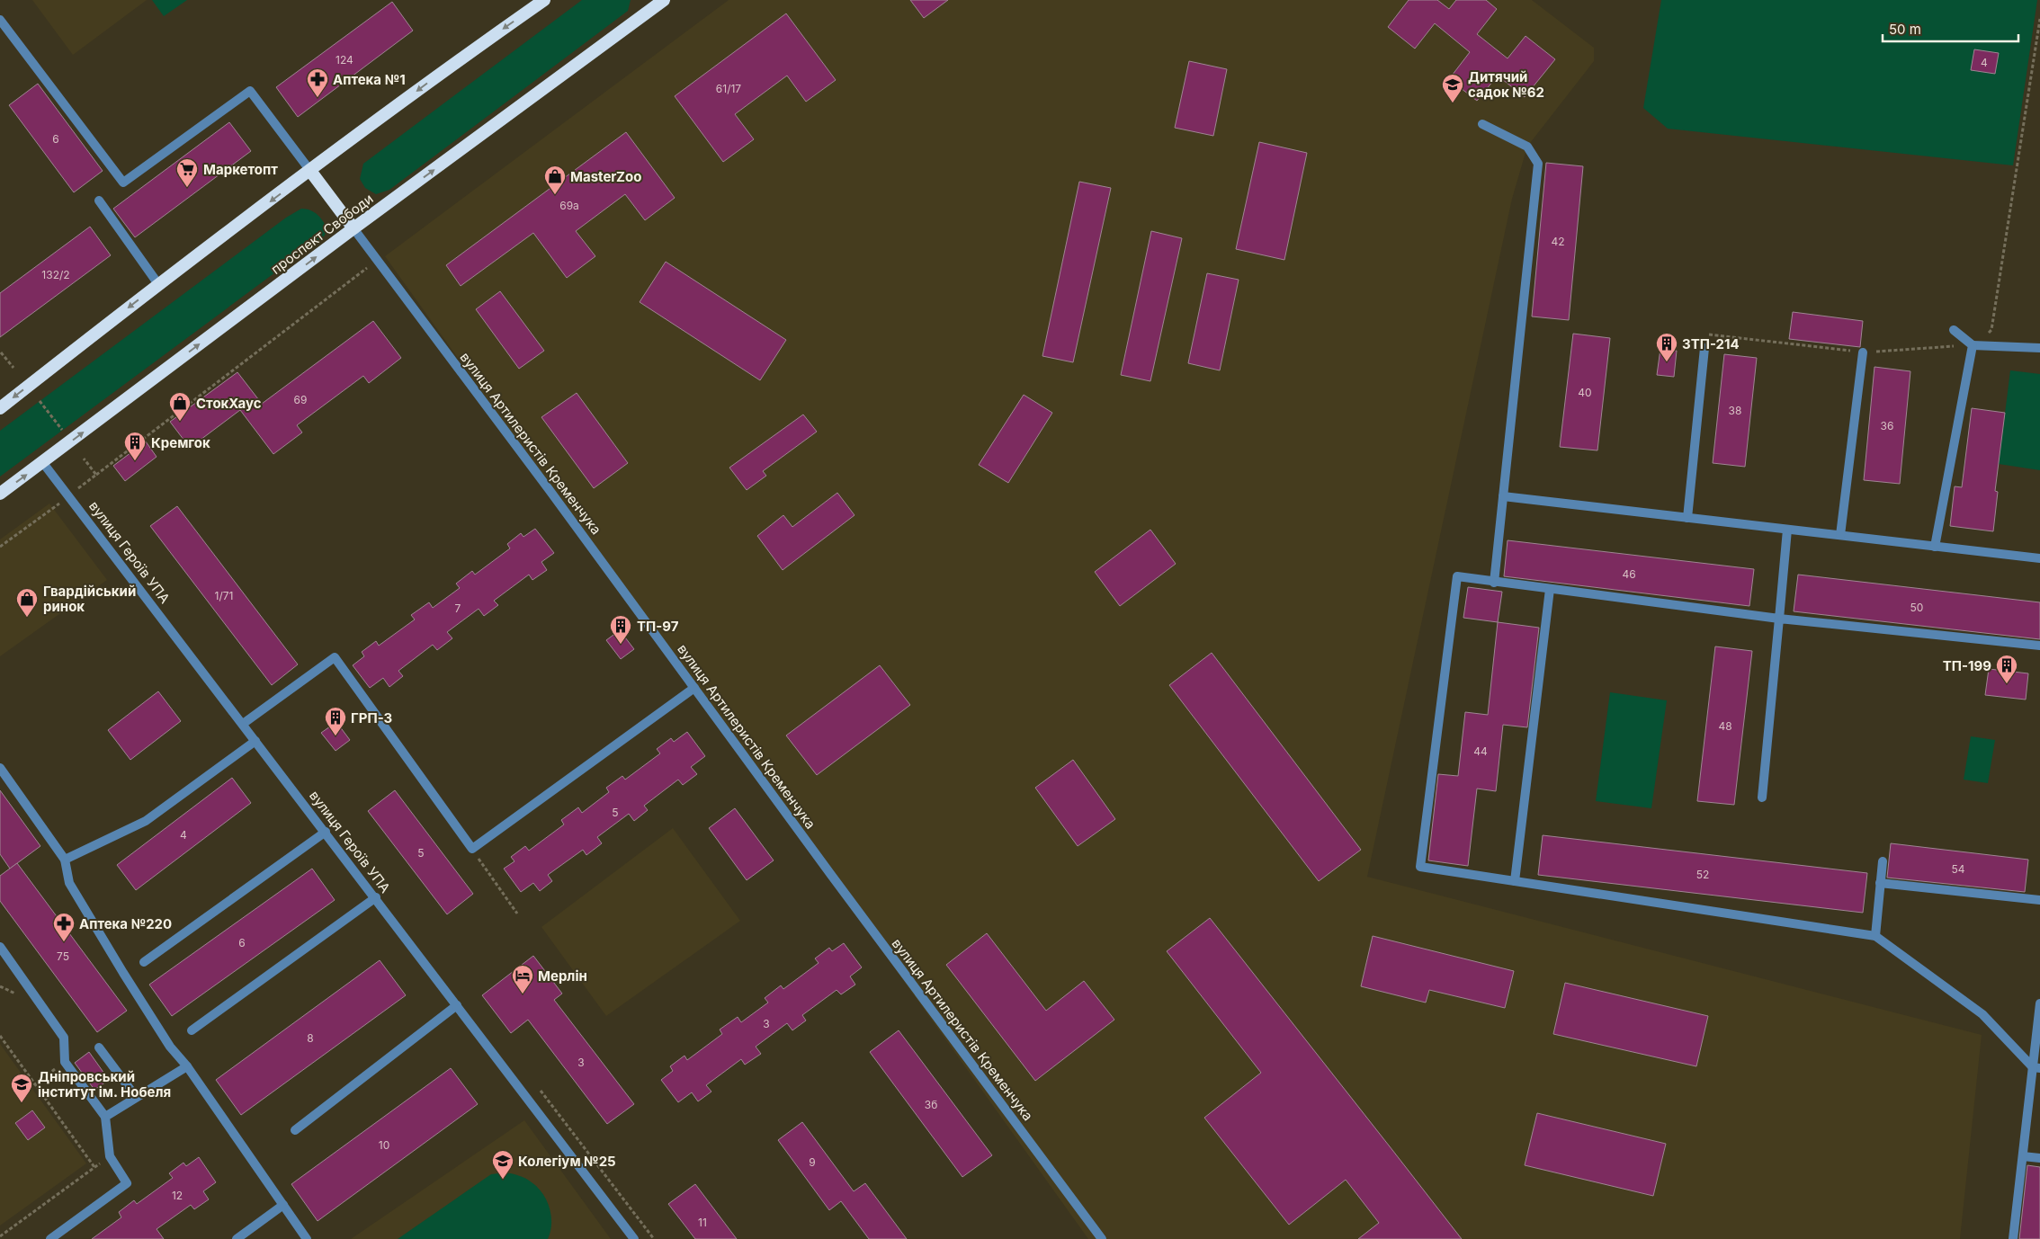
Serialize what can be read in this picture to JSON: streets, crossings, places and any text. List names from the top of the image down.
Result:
{
  "streets": {
    "highway": ["проспект Свободи"],
    "street": ["вулиця Артилеристів Кременчука", "вулиця Героїв УПА"]
  },
  "crossings": [
    ["проспект Свободи", "вулиця Артилеристів Кременчука"],
    ["проспект Свободи", "вулиця Героїв УПА"]
  ],
  "places": {
    "pharmacy": ["Аптека №1", "Аптека №220"],
    "school or university": ["Дитячий садок №62", "Дніпровський інститут ім. Нобеля", "Колегіум №25"],
    "supermarket": ["Маркетопт"],
    "shop": ["MasterZoo", "СтокХаус", "Гвардійський ринок"],
    "building": [
      "ЗТП-214",
      "Кремгок",
      "ТП-97",
      "ТП-199",
      "ГРП-3"
    ],
    "hotel": ["Мерлін"]
  },
  "house_numbers": [
    "124",
    "4",
    "61/17",
    "6",
    "69а",
    "42",
    "132/2",
    "40",
    "69",
    "38",
    "36",
    "46",
    "1/71",
    "50",
    "7",
    "48",
    "44",
    "5",
    "4",
    "5",
    "54",
    "52",
    "6",
    "75",
    "3",
    "8",
    "3",
    "3б",
    "10",
    "9",
    "12",
    "11"
  ],
  "scale_bar": "50 m"
}
